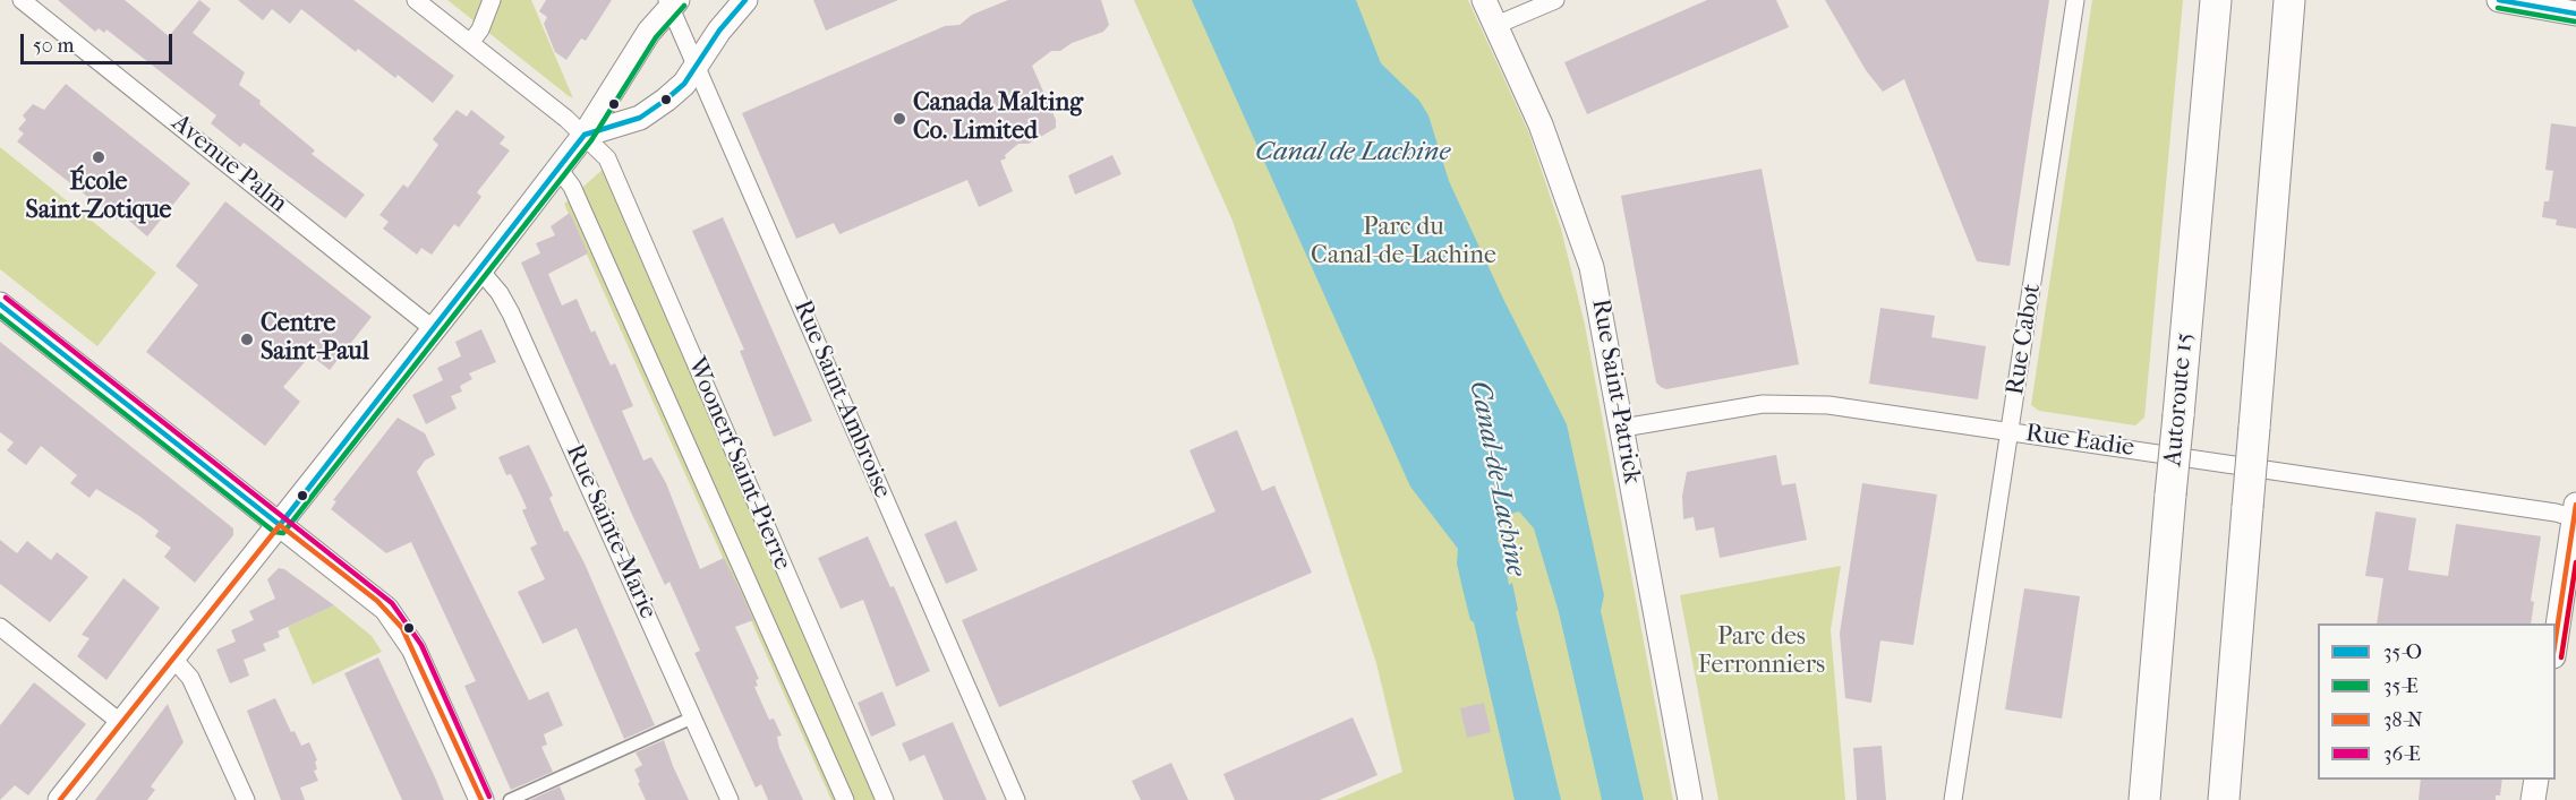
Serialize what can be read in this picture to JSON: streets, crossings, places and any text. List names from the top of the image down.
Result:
{
  "streets": {
    "highway": ["Autoroute 15"],
    "main road": ["Rue Saint-Patrick"],
    "street": [
      "Avenue Palm",
      "Rue Cabot",
      "Rue Saint-Ambroise",
      "Rue Eadie",
      "Woonerf Saint-Pierre",
      "Rue Sainte-Marie"
    ]
  },
  "crossings": [
    ["Rue Cabot", "Rue Eadie"],
    ["Rue Saint-Patrick", "Rue Eadie"]
  ],
  "water": ["Canal de Lachine", "Canal-de-Lachine"],
  "parks": ["Parc du Canal-de-Lachine", "Parc des Ferronniers"],
  "places": ["Canada Malting Co. Limited", "École Saint-Zotique", "Centre Saint-Paul"],
  "lines": [
    "transit line 35-O",
    "transit line 35-E",
    "transit line 36-E",
    "transit line 38-N"
  ],
  "legend": [
    "35-O",
    "35-E",
    "38-N",
    "36-E"
  ],
  "scale_bar": "50 m"
}
